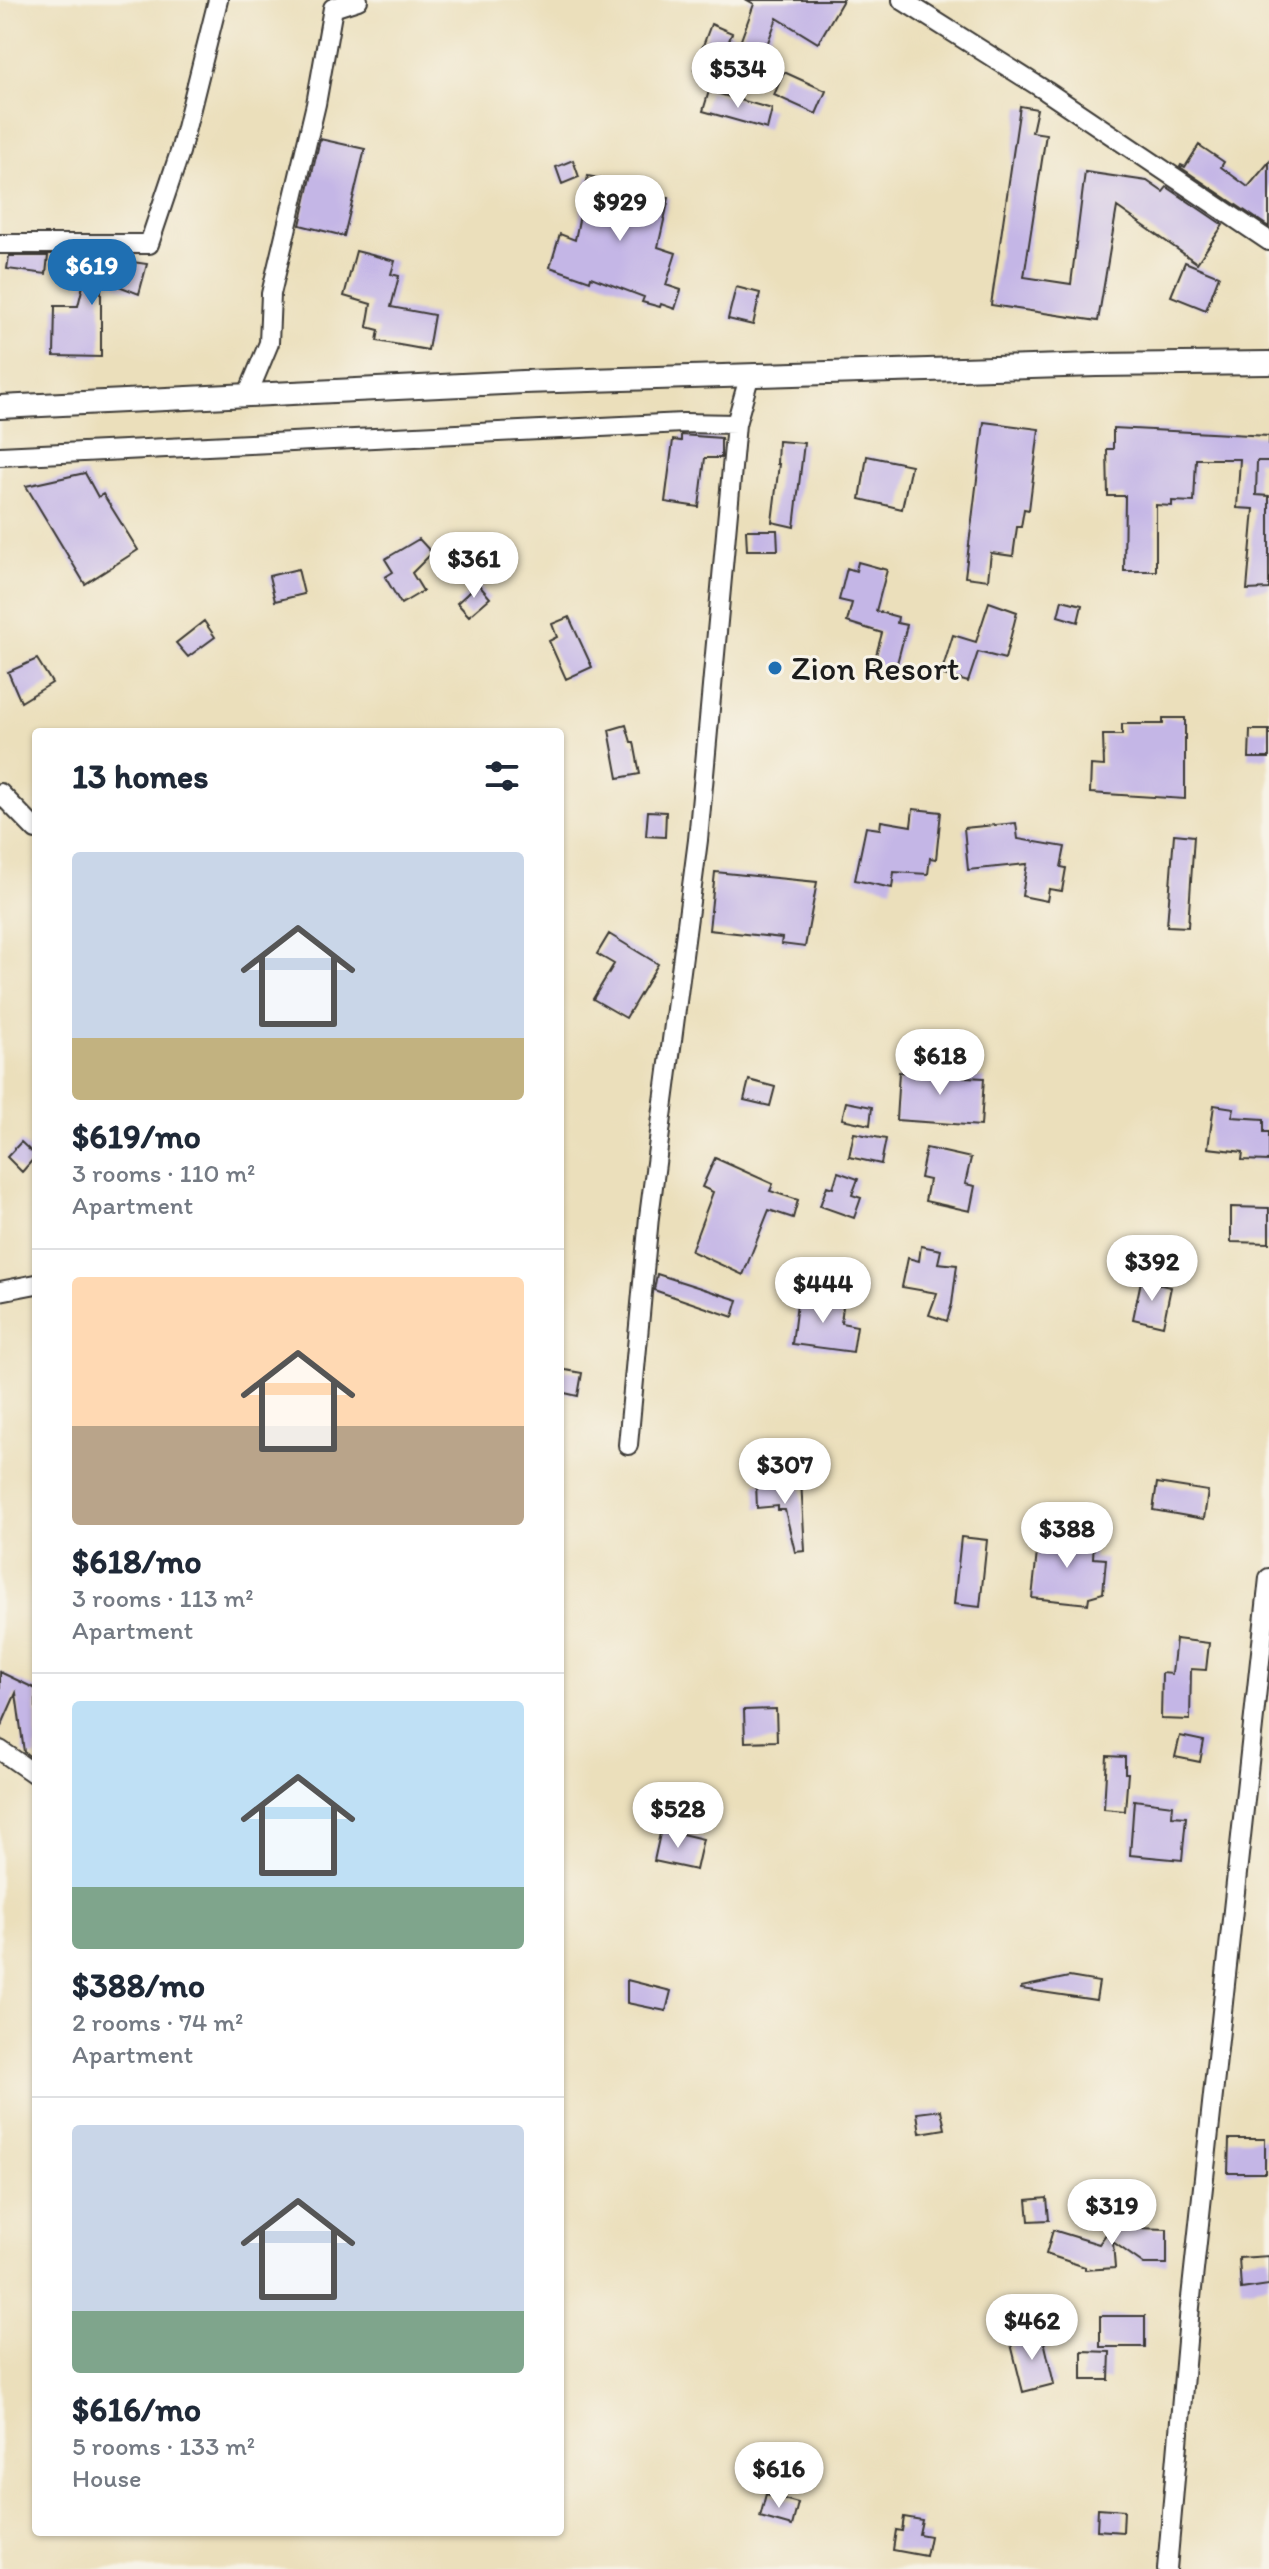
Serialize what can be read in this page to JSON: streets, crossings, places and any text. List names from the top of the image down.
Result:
{
  "places": ["Zion Resort"],
  "page": {
    "price": [
      "$534",
      "$929",
      "$619",
      "$361",
      "$618",
      "$392",
      "$444",
      "$307",
      "$388",
      "$528",
      "$319",
      "$462",
      "$616"
    ],
    "heading": "13 homes",
    "list": [
      {
        "name": "$619/mo",
        "note": "3 rooms · 110 m² · Apartment"
      },
      {
        "name": "$618/mo",
        "note": "3 rooms · 113 m² · Apartment"
      },
      {
        "name": "$388/mo",
        "note": "2 rooms · 74 m² · Apartment"
      },
      {
        "name": "$616/mo",
        "note": "5 rooms · 133 m² · House"
      }
    ]
  }
}
